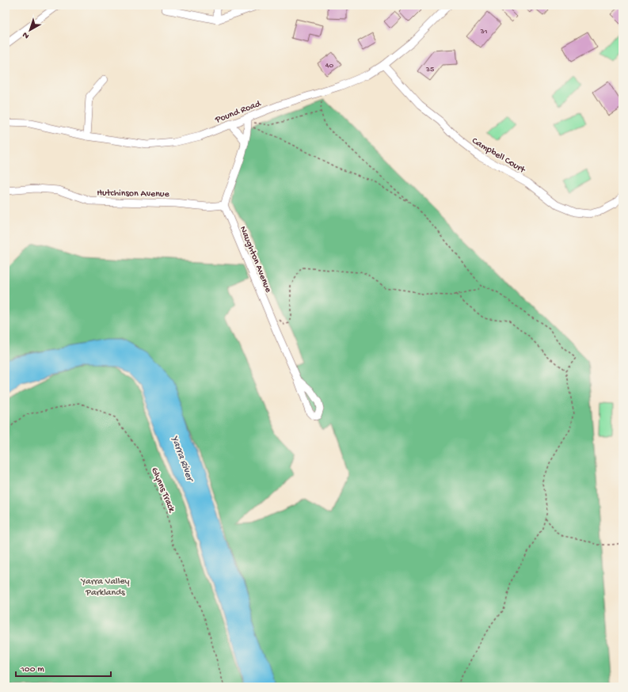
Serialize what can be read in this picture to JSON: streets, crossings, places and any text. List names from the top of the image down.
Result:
{
  "streets": {
    "street": [
      "Pound Road",
      "Campbell Court",
      "Hutchinson Avenue",
      "Naughton Avenue"
    ],
    "path": ["Glynns Track"]
  },
  "crossings": [
    ["Pound Road", "Campbell Court"],
    ["Hutchinson Avenue", "Naughton Avenue"]
  ],
  "water": ["Yarra River"],
  "parks": ["Yarra Valley Parklands"],
  "house_numbers": ["31", "40", "35"],
  "scale_bar": "100 m",
  "north": "bottom left"
}
